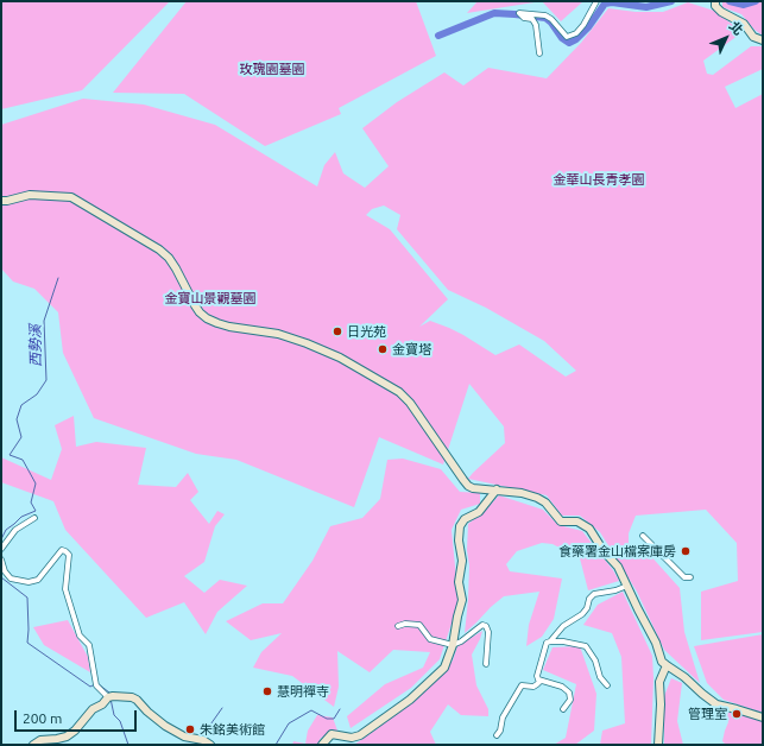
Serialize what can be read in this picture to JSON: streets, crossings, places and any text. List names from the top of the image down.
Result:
{
  "water": ["西勢溪"],
  "parks": ["玫瑰園墓園", "金華山長青孝園", "金寶山景觀墓園"],
  "places": [
    "日光苑",
    "金寶塔",
    "食藥署金山檔案庫房",
    "慧明禪寺",
    "管理室",
    "朱銘美術館"
  ],
  "scale_bar": "200 m",
  "north": "top right"
}
